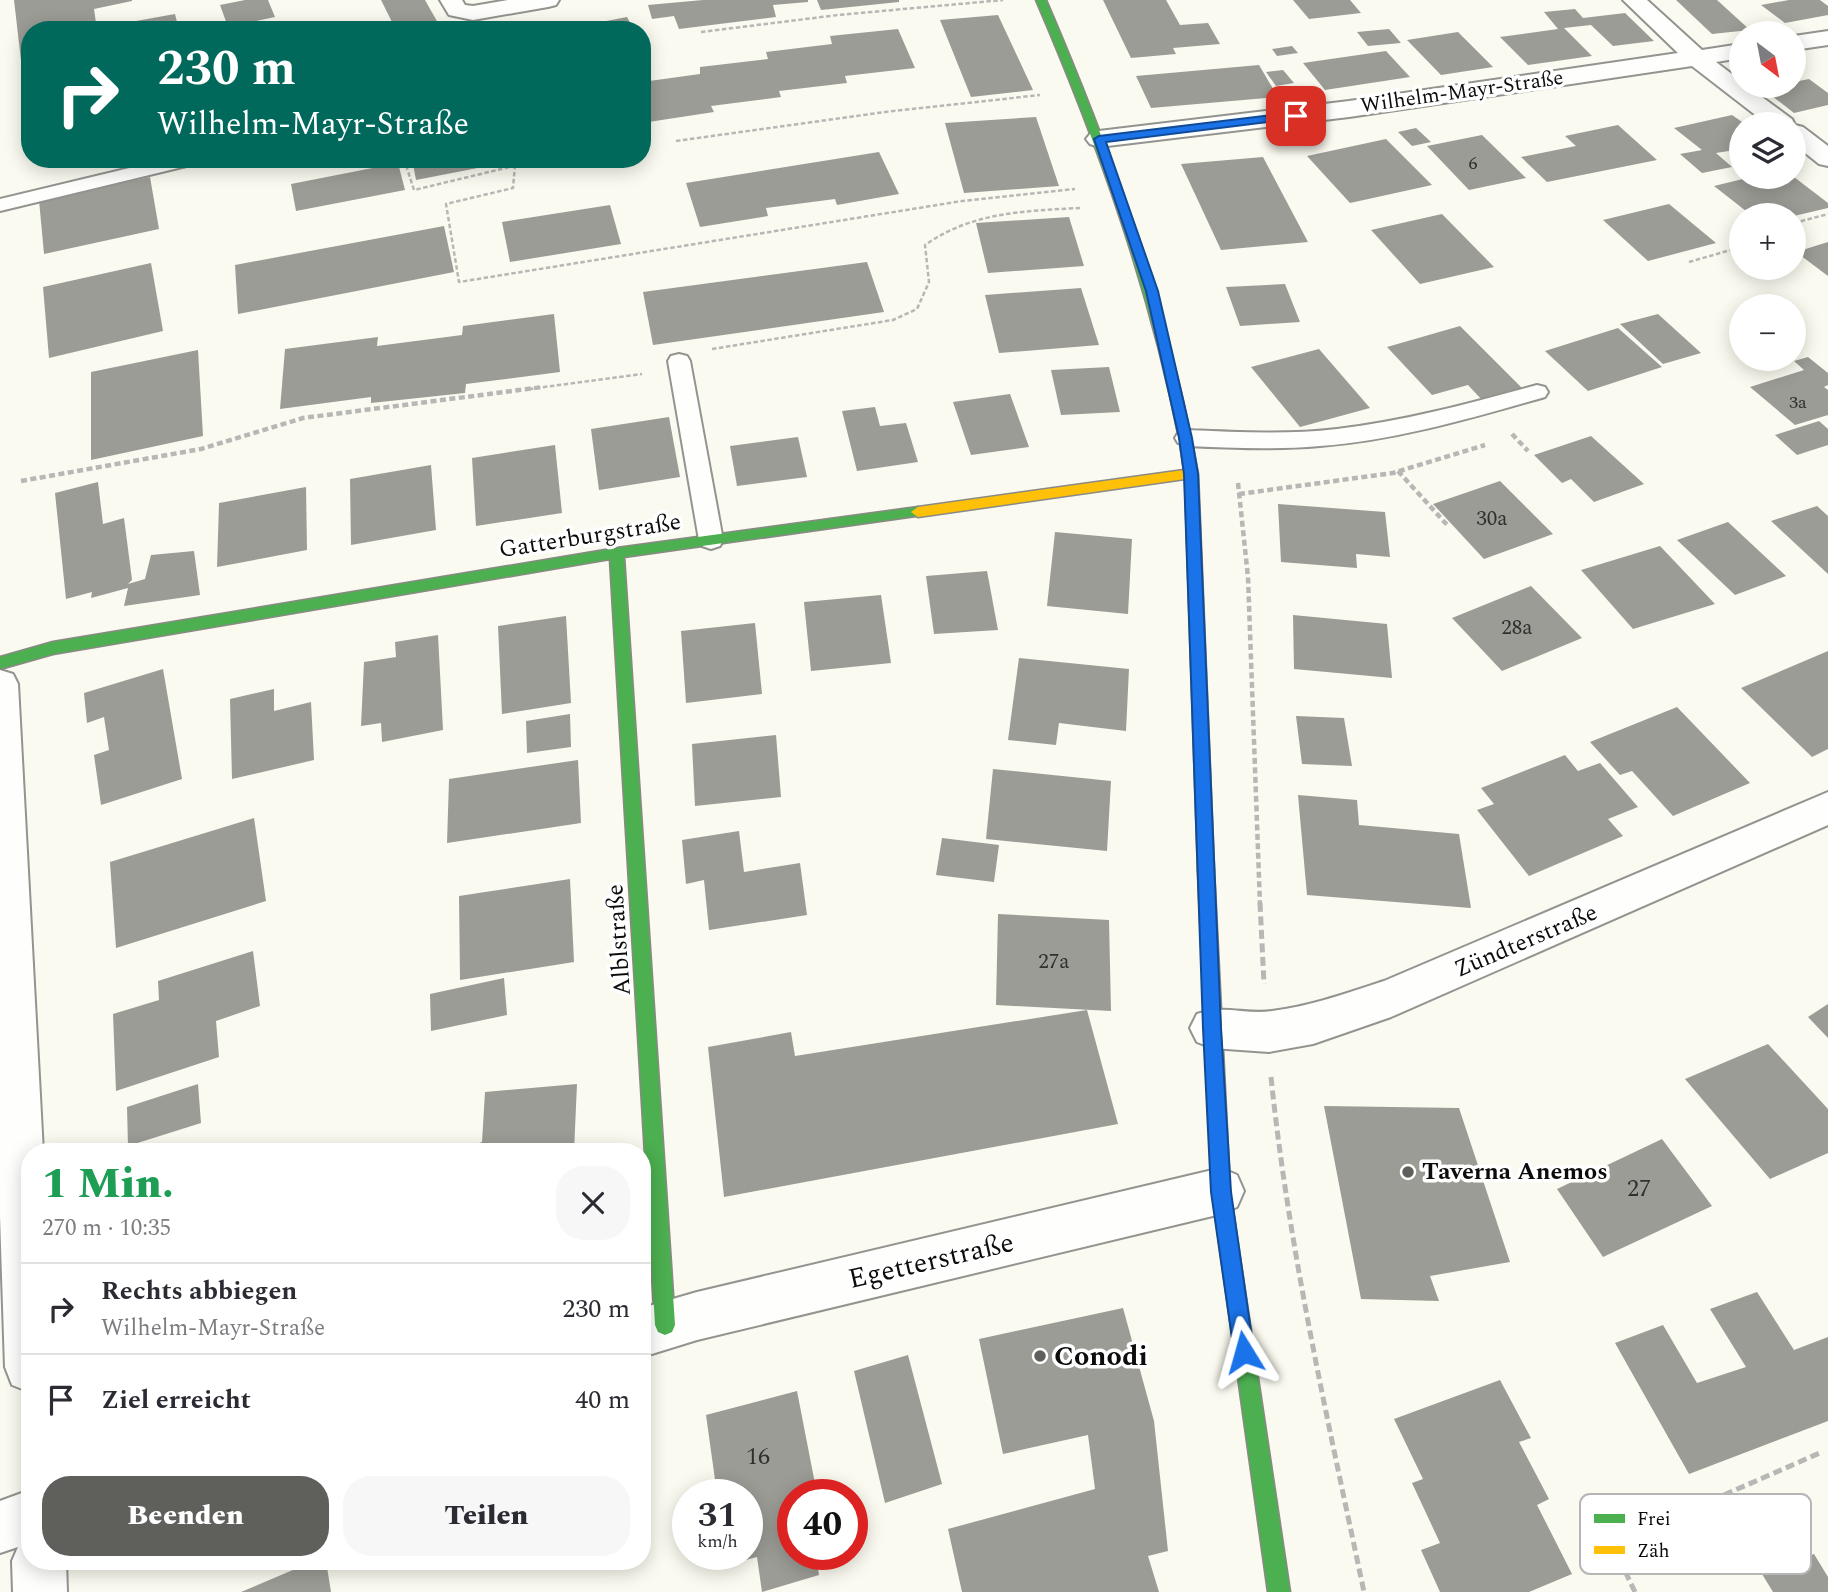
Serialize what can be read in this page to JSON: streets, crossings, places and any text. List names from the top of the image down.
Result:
{
  "streets": {
    "street": [
      "Wilhelm-Mayr-Straße",
      "Gatterburgstraße",
      "Alblstraße",
      "Zündterstraße",
      "Egetterstraße"
    ]
  },
  "crossings": [
    ["Gatterburgstraße", "Alblstraße"],
    ["Alblstraße", "Egetterstraße"]
  ],
  "places": ["Taverna Anemos", "Conodi"],
  "house_numbers": [
    "6",
    "3a",
    "30a",
    "28a",
    "27a",
    "27",
    "16"
  ],
  "legend": ["Frei", "Zäh"],
  "north": "bottom right",
  "page": {
    "map_buttons": ["+", "−"],
    "turn": ["230 m", "Wilhelm-Mayr-Straße"],
    "heading": ["1 Min.", "270 m · 10:35"],
    "list": [
      {
        "name": "Rechts abbiegen",
        "note": "Wilhelm-Mayr-Straße",
        "value": "230 m"
      },
      {
        "name": "Ziel erreicht",
        "value": "40 m"
      }
    ],
    "buttons": ["Beenden", "Teilen"],
    "speed": "31 km/h",
    "limit": "40"
  }
}
